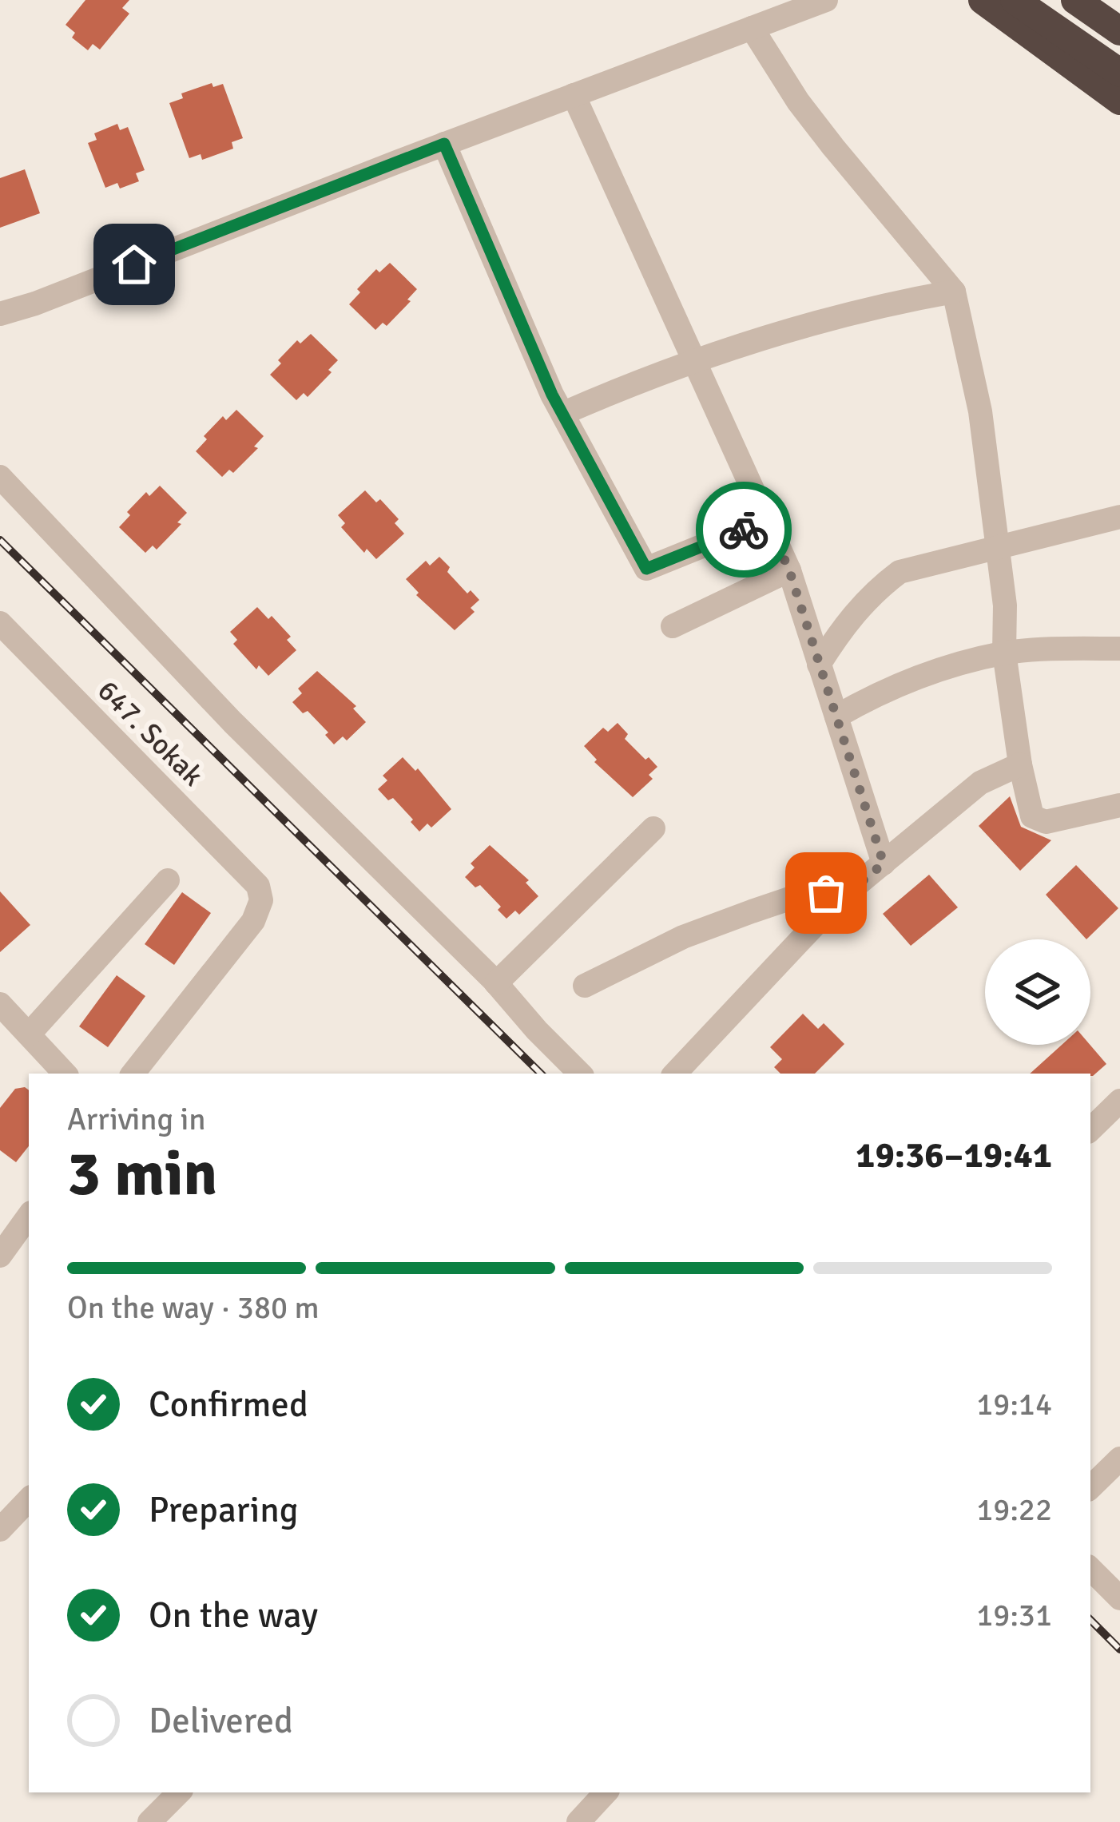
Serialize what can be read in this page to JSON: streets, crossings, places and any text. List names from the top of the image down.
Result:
{
  "streets": {
    "street": ["647. Sokak"]
  },
  "page": {
    "heading": ["3 min", "Arriving in", "19:36–19:41"],
    "bar": "On the way · 380 m",
    "list": [
      ["Confirmed", "19:14"],
      ["Preparing", "19:22"],
      ["On the way", "19:31"],
      "Delivered"
    ]
  }
}
